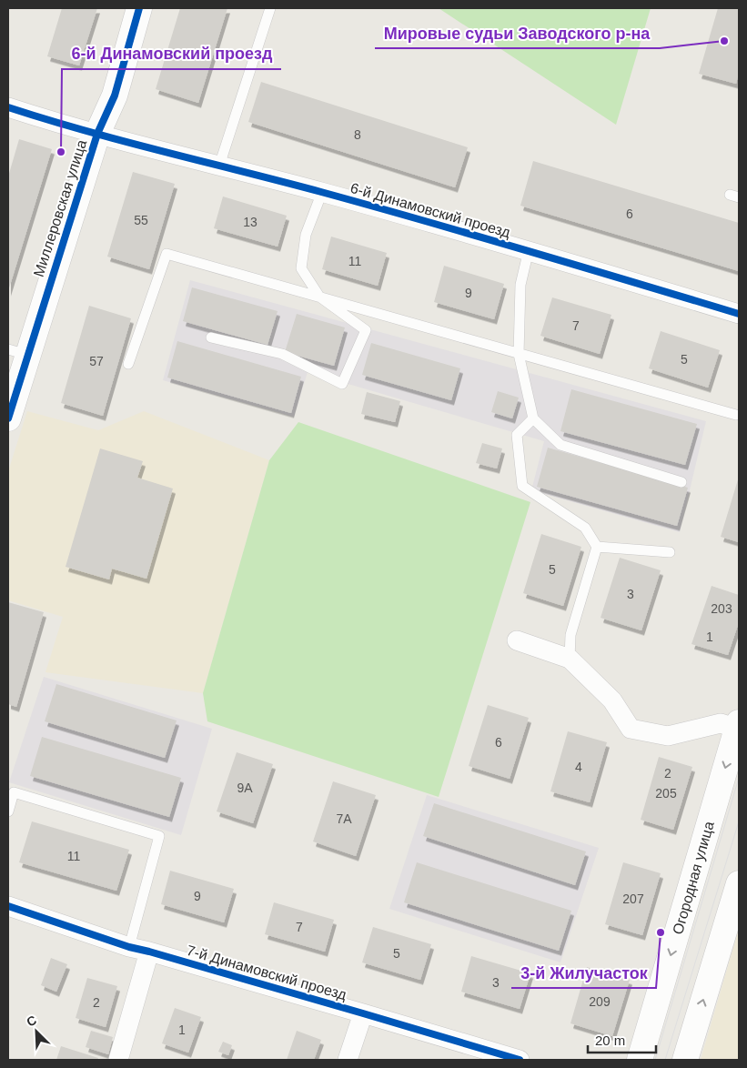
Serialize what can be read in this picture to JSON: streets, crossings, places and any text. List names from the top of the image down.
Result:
{
  "streets": {
    "street": [
      "Миллеровская улица",
      "6-й Динамовский проезд",
      "Огородная улица",
      "7-й Динамовский проезд"
    ]
  },
  "crossings": [
    ["Миллеровская улица", "6-й Динамовский проезд"]
  ],
  "places": ["Мировые судьи Заводского р-на", "6-й Динамовский проезд", "3-й Жилучасток"],
  "house_numbers": [
    "8",
    "6",
    "55",
    "13",
    "11",
    "9",
    "7",
    "5",
    "57",
    "5",
    "3",
    "203",
    "1",
    "6",
    "4",
    "2",
    "9А",
    "205",
    "7А",
    "11",
    "9",
    "207",
    "7",
    "5",
    "3",
    "209",
    "2",
    "1"
  ],
  "scale_bar": "20 m",
  "north": "top left"
}
